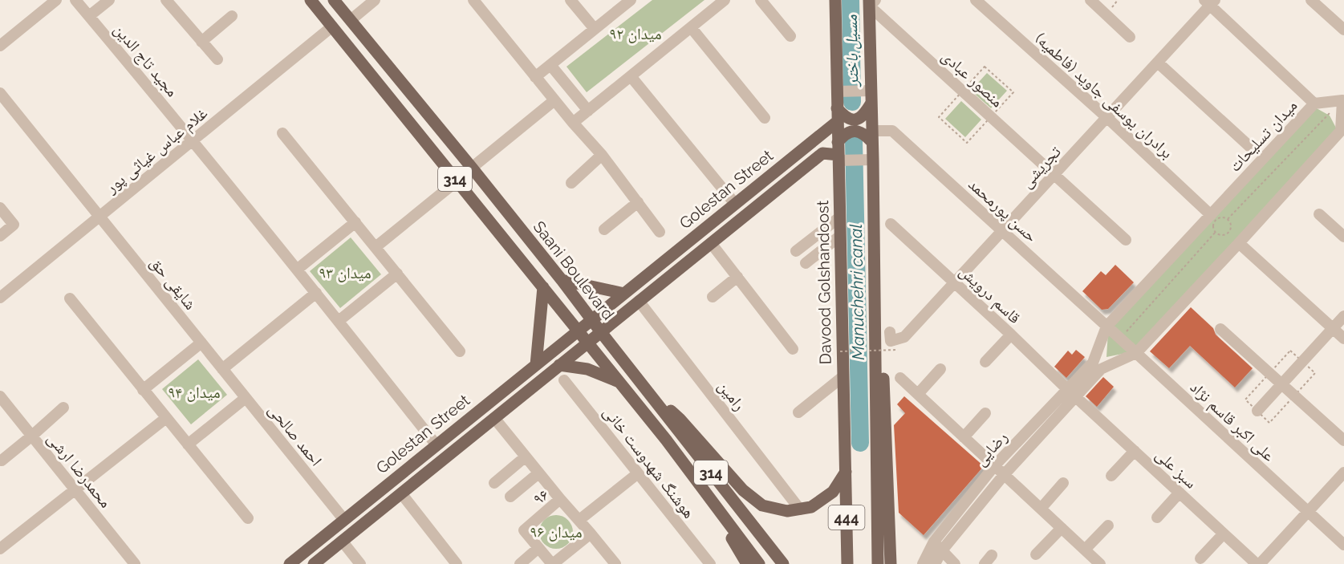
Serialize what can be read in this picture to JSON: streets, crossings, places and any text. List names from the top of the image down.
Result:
{
  "streets": {
    "main road": [
      "314",
      "Golestan Street",
      "Saani Boulevard",
      "Davood Golshandoost",
      "444"
    ],
    "street": [
      "مجید تاج الدین",
      "منصور عبادی",
      "برادران یوسفی جاوید (فاطمیه)",
      "میدان تسلیحات",
      "غلام عباس غیاثی ‌پور",
      "تجریشی",
      "حسن پورمحمد",
      "شایقی حق",
      "قاسم درویش",
      "رامین",
      "علی اکبر قاسم نژاد",
      "احمد صالحی",
      "رضایی",
      "هوشنگ شهدوست خانی",
      "سبز علی",
      "محمدرضا ارشی",
      "۹۶"
    ]
  },
  "crossings": [
    ["مجید تاج الدین", "غلام عباس غیاثی ‌پور"],
    ["مجید تاج الدین", "Golestan Street"],
    ["منصور عبادی", "تجریشی"],
    ["منصور عبادی", "444"],
    ["برادران یوسفی جاوید (فاطمیه)", "میدان تسلیحات"],
    ["برادران یوسفی جاوید (فاطمیه)", "تجریشی"],
    ["میدان تسلیحات", "حسن پورمحمد"],
    ["میدان تسلیحات", "رضایی"],
    ["غلام عباس غیاثی ‌پور", "314"],
    ["غلام عباس غیاثی ‌پور", "شایقی حق"],
    ["تجریشی", "حسن پورمحمد"],
    ["تجریشی", "قاسم درویش"],
    ["314", "Golestan Street"],
    ["Golestan Street", "Saani Boulevard"],
    ["Golestan Street", "Davood Golshandoost"],
    ["Golestan Street", "رامین"],
    ["Golestan Street", "احمد صالحی"],
    ["حسن پورمحمد", "علی اکبر قاسم نژاد"],
    ["حسن پورمحمد", "444"],
    ["شایقی حق", "احمد صالحی"],
    ["قاسم درویش", "رضایی"],
    ["قاسم درویش", "سبز علی"],
    ["رضایی", "سبز علی"]
  ],
  "water": ["مسیل باختر", "Manuchehri canal"],
  "parks": [
    "میدان ۹۲",
    "میدان ۹۳",
    "میدان ۹۴",
    "میدان ۹۶"
  ]
}
